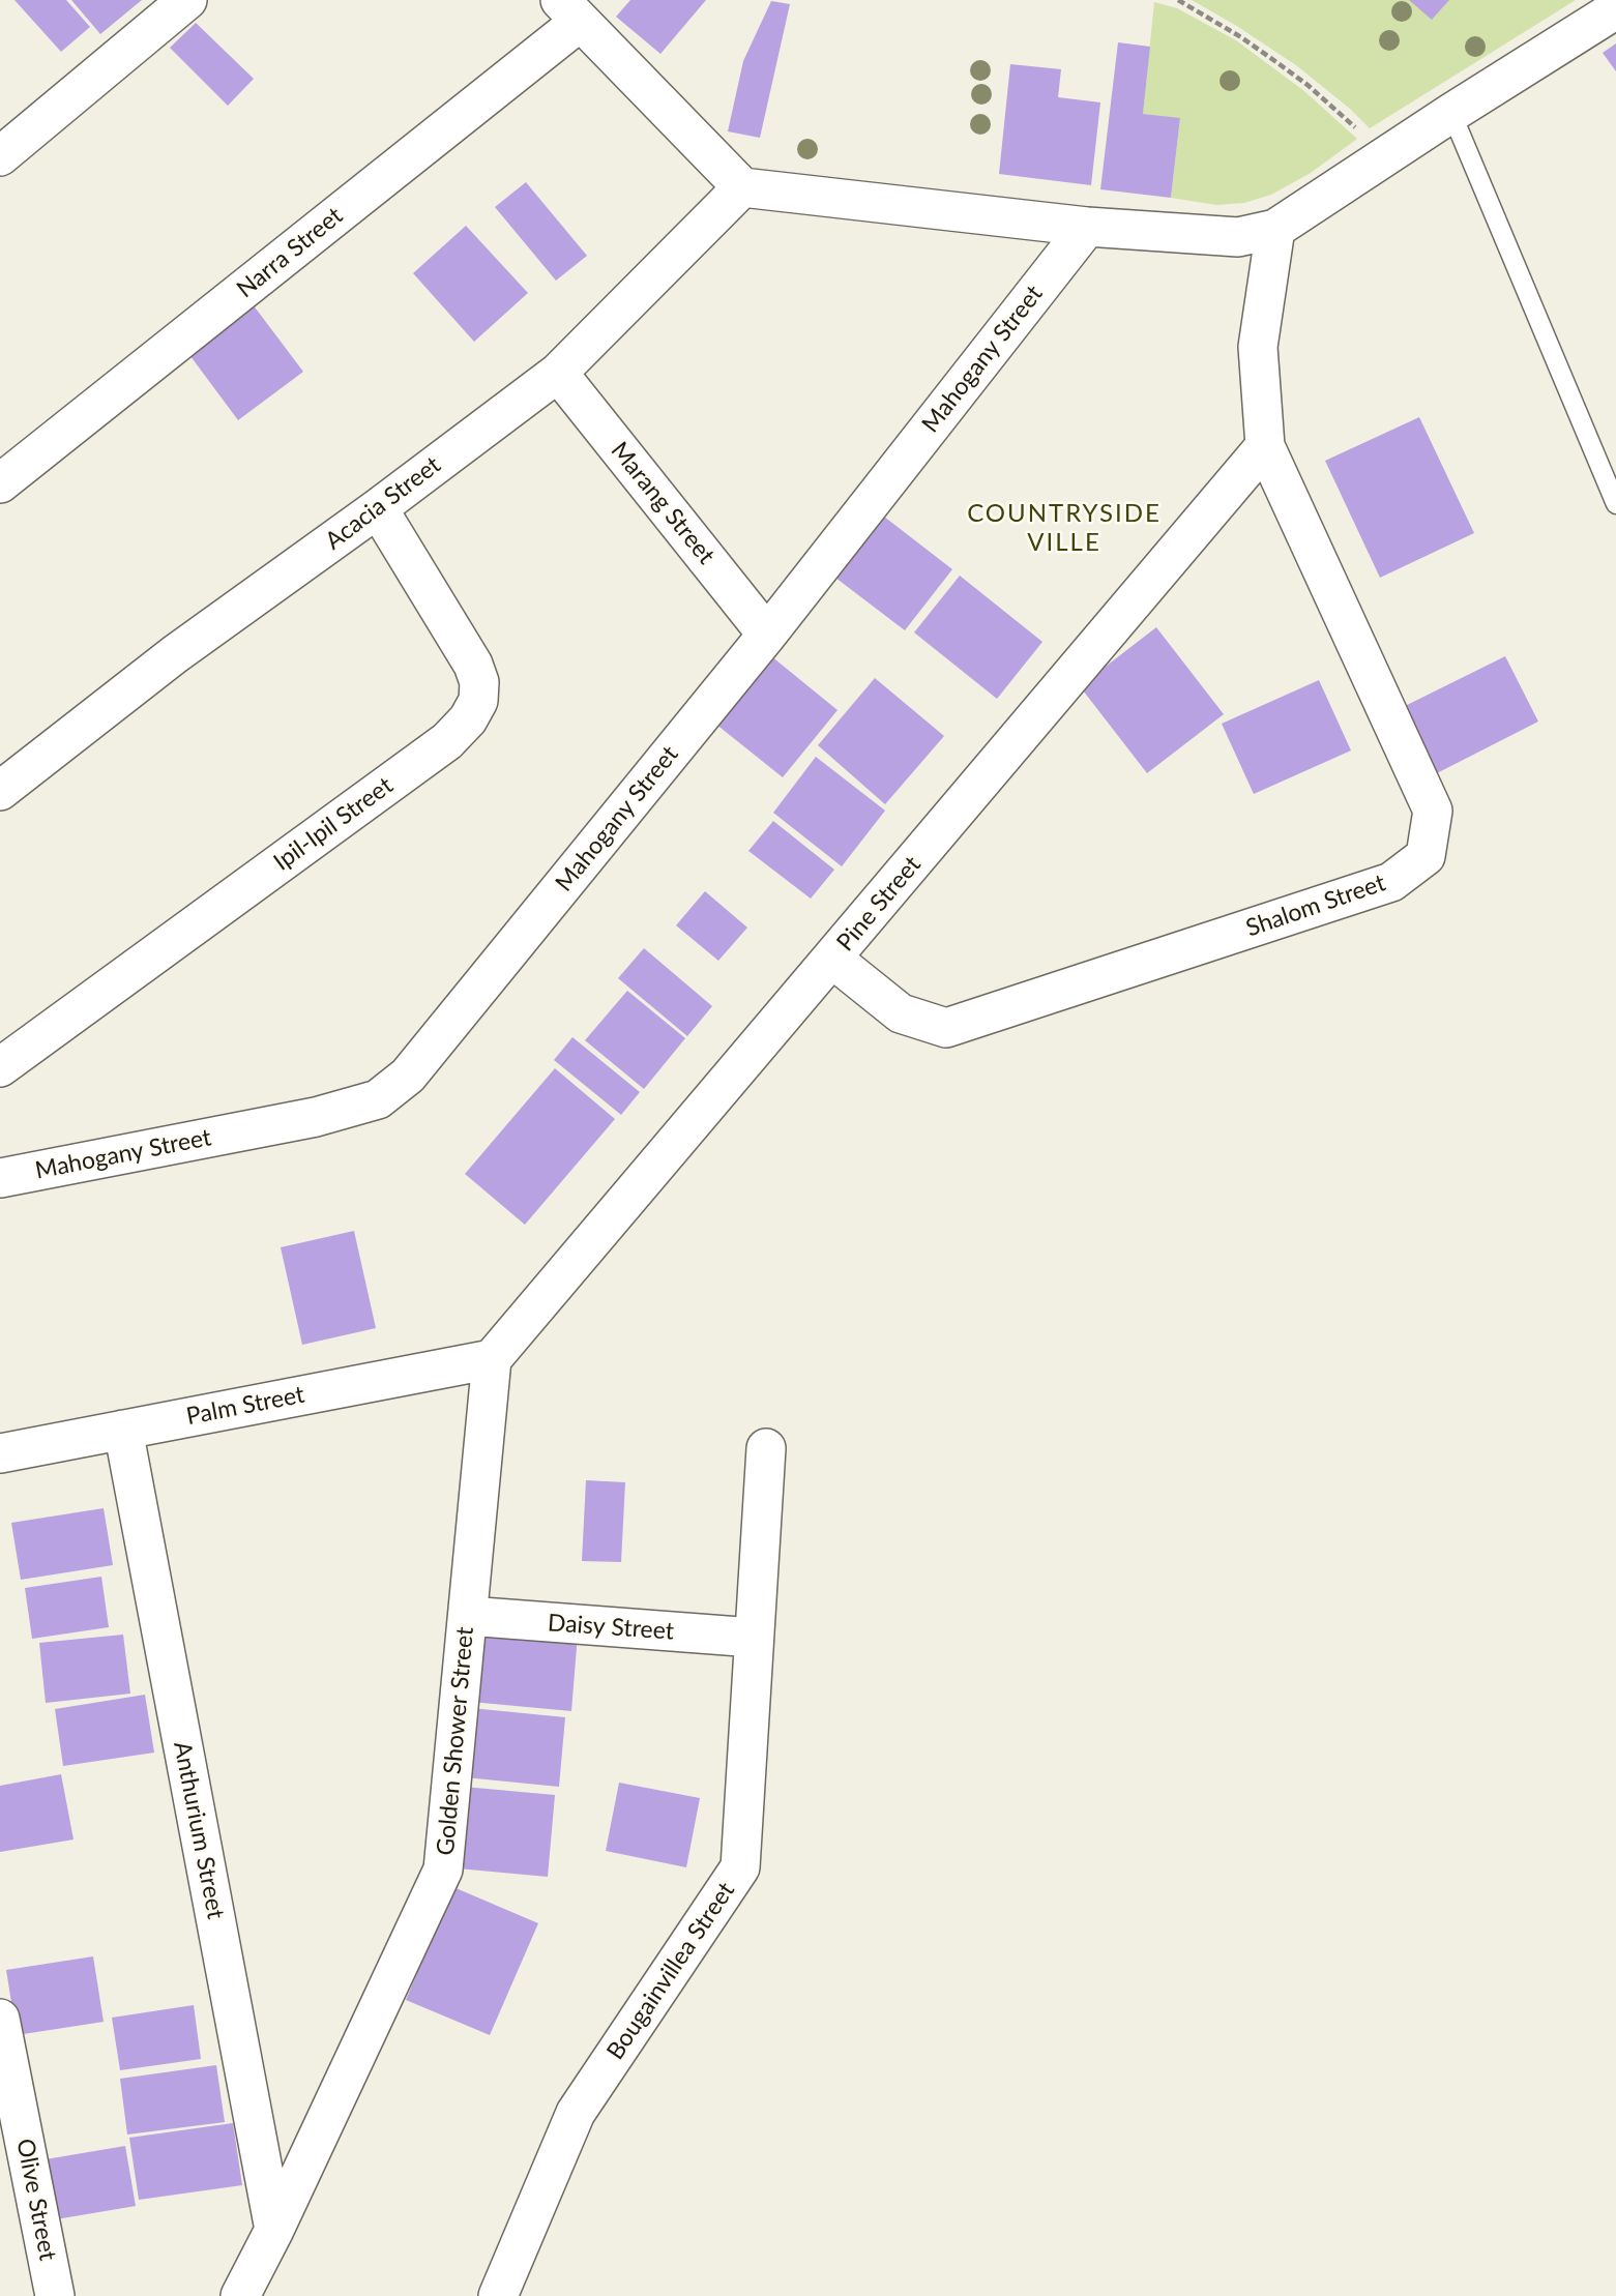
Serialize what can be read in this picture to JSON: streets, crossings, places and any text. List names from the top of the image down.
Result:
{
  "streets": {
    "street": [
      "Narra Street",
      "Mahogany Street",
      "Acacia Street",
      "Marang Street",
      "Ipil-Ipil Street",
      "Pine Street",
      "Shalom Street",
      "Palm Street",
      "Daisy Street",
      "Golden Shower Street",
      "Anthurium Street",
      "Bougainvillea Street",
      "Olive Street"
    ]
  },
  "crossings": [
    ["Mahogany Street", "Marang Street"],
    ["Acacia Street", "Marang Street"],
    ["Acacia Street", "Ipil-Ipil Street"],
    ["Pine Street", "Shalom Street"],
    ["Pine Street", "Palm Street"],
    ["Pine Street", "Golden Shower Street"],
    ["Palm Street", "Golden Shower Street"],
    ["Palm Street", "Anthurium Street"],
    ["Daisy Street", "Golden Shower Street"],
    ["Daisy Street", "Bougainvillea Street"],
    ["Golden Shower Street", "Anthurium Street"]
  ],
  "districts": ["COUNTRYSIDE VILLE"]
}
